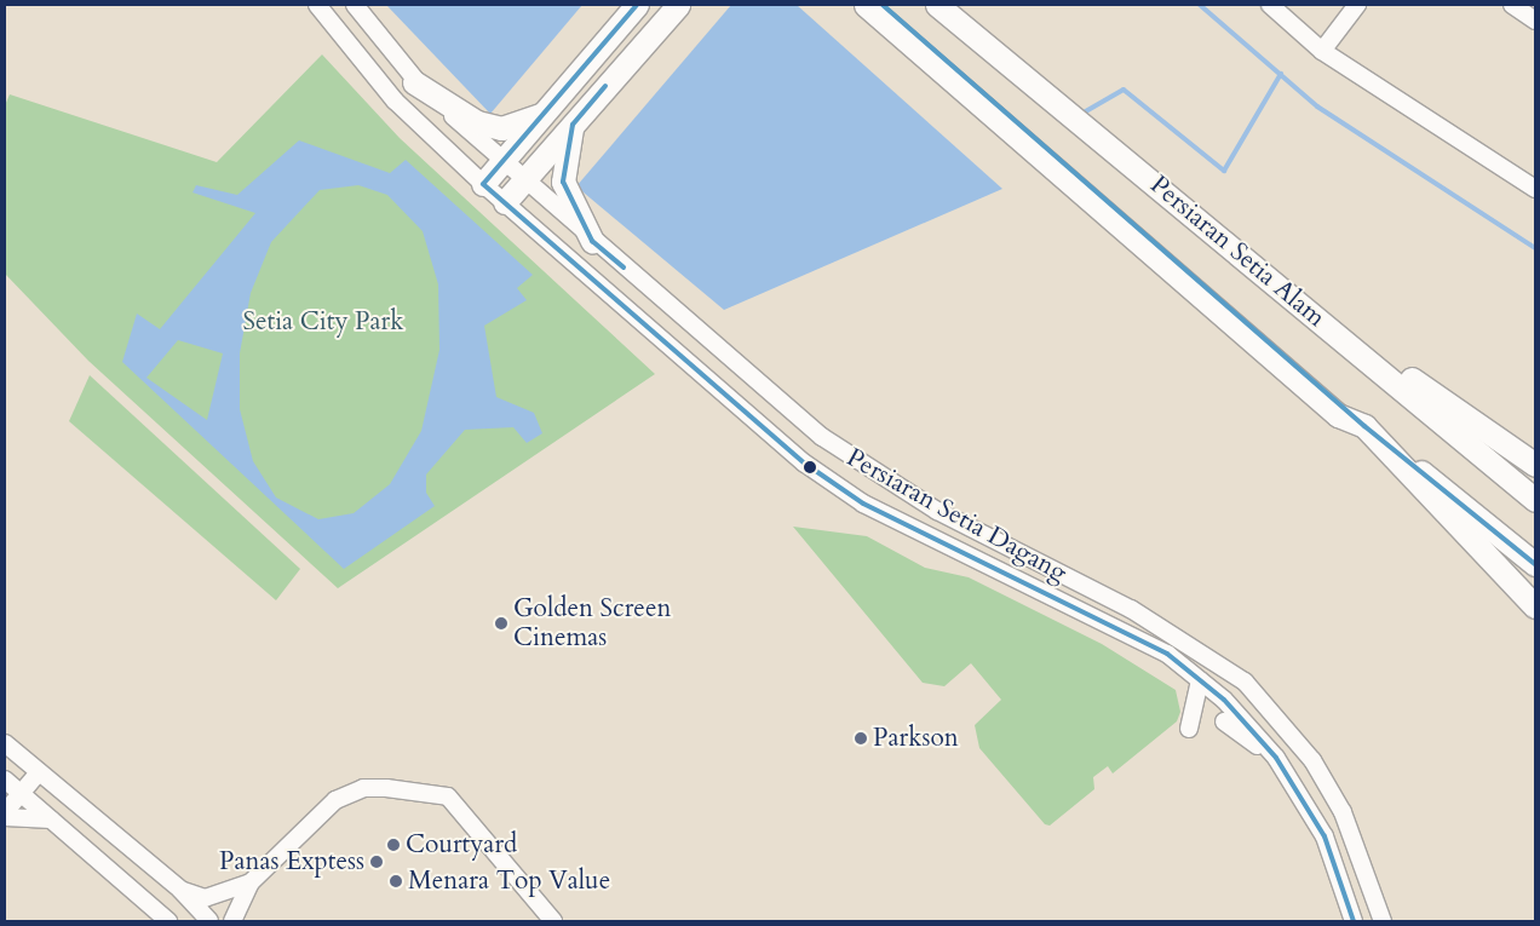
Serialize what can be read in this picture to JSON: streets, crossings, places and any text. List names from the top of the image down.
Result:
{
  "streets": {
    "highway": ["Persiaran Setia Alam"],
    "street": ["Persiaran Setia Dagang"]
  },
  "parks": ["Setia City Park"],
  "places": [
    "Golden Screen Cinemas",
    "Parkson",
    "Courtyard",
    "Panas Exptess",
    "Menara Top Value"
  ]
}
